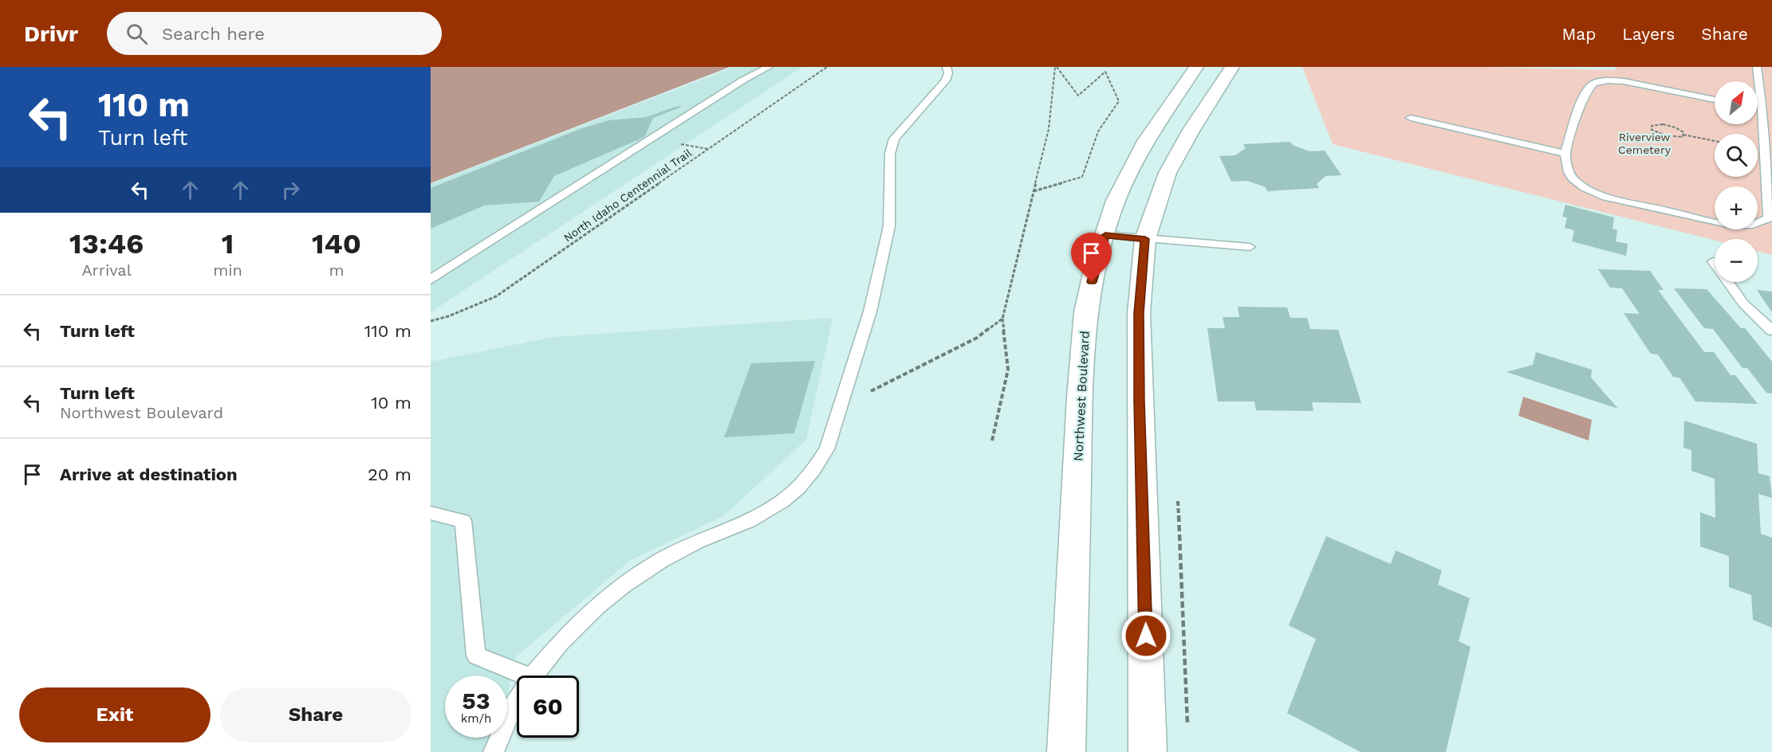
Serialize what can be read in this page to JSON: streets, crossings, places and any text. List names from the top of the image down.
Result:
{
  "streets": {
    "main road": ["Northwest Boulevard"],
    "path": ["North Idaho Centennial Trail"]
  },
  "parks": ["Riverview Cemetery"],
  "north": "top right",
  "page": {
    "header": "Drivr",
    "search": "Search here",
    "nav": ["Map", "Layers", "Share"],
    "turn": ["110 m", "Turn left"],
    "map_buttons": ["+", "−"],
    "eta": [
      "13:46",
      "Arrival",
      "1",
      "min",
      "140",
      "m"
    ],
    "list": [
      {
        "name": "Turn left",
        "value": "110 m"
      },
      {
        "name": "Turn left",
        "note": "Northwest Boulevard",
        "value": "10 m"
      },
      {
        "name": "Arrive at destination",
        "value": "20 m"
      }
    ],
    "speed": "53 km/h",
    "limit": "60",
    "buttons": ["Exit", "Share"]
  }
}
